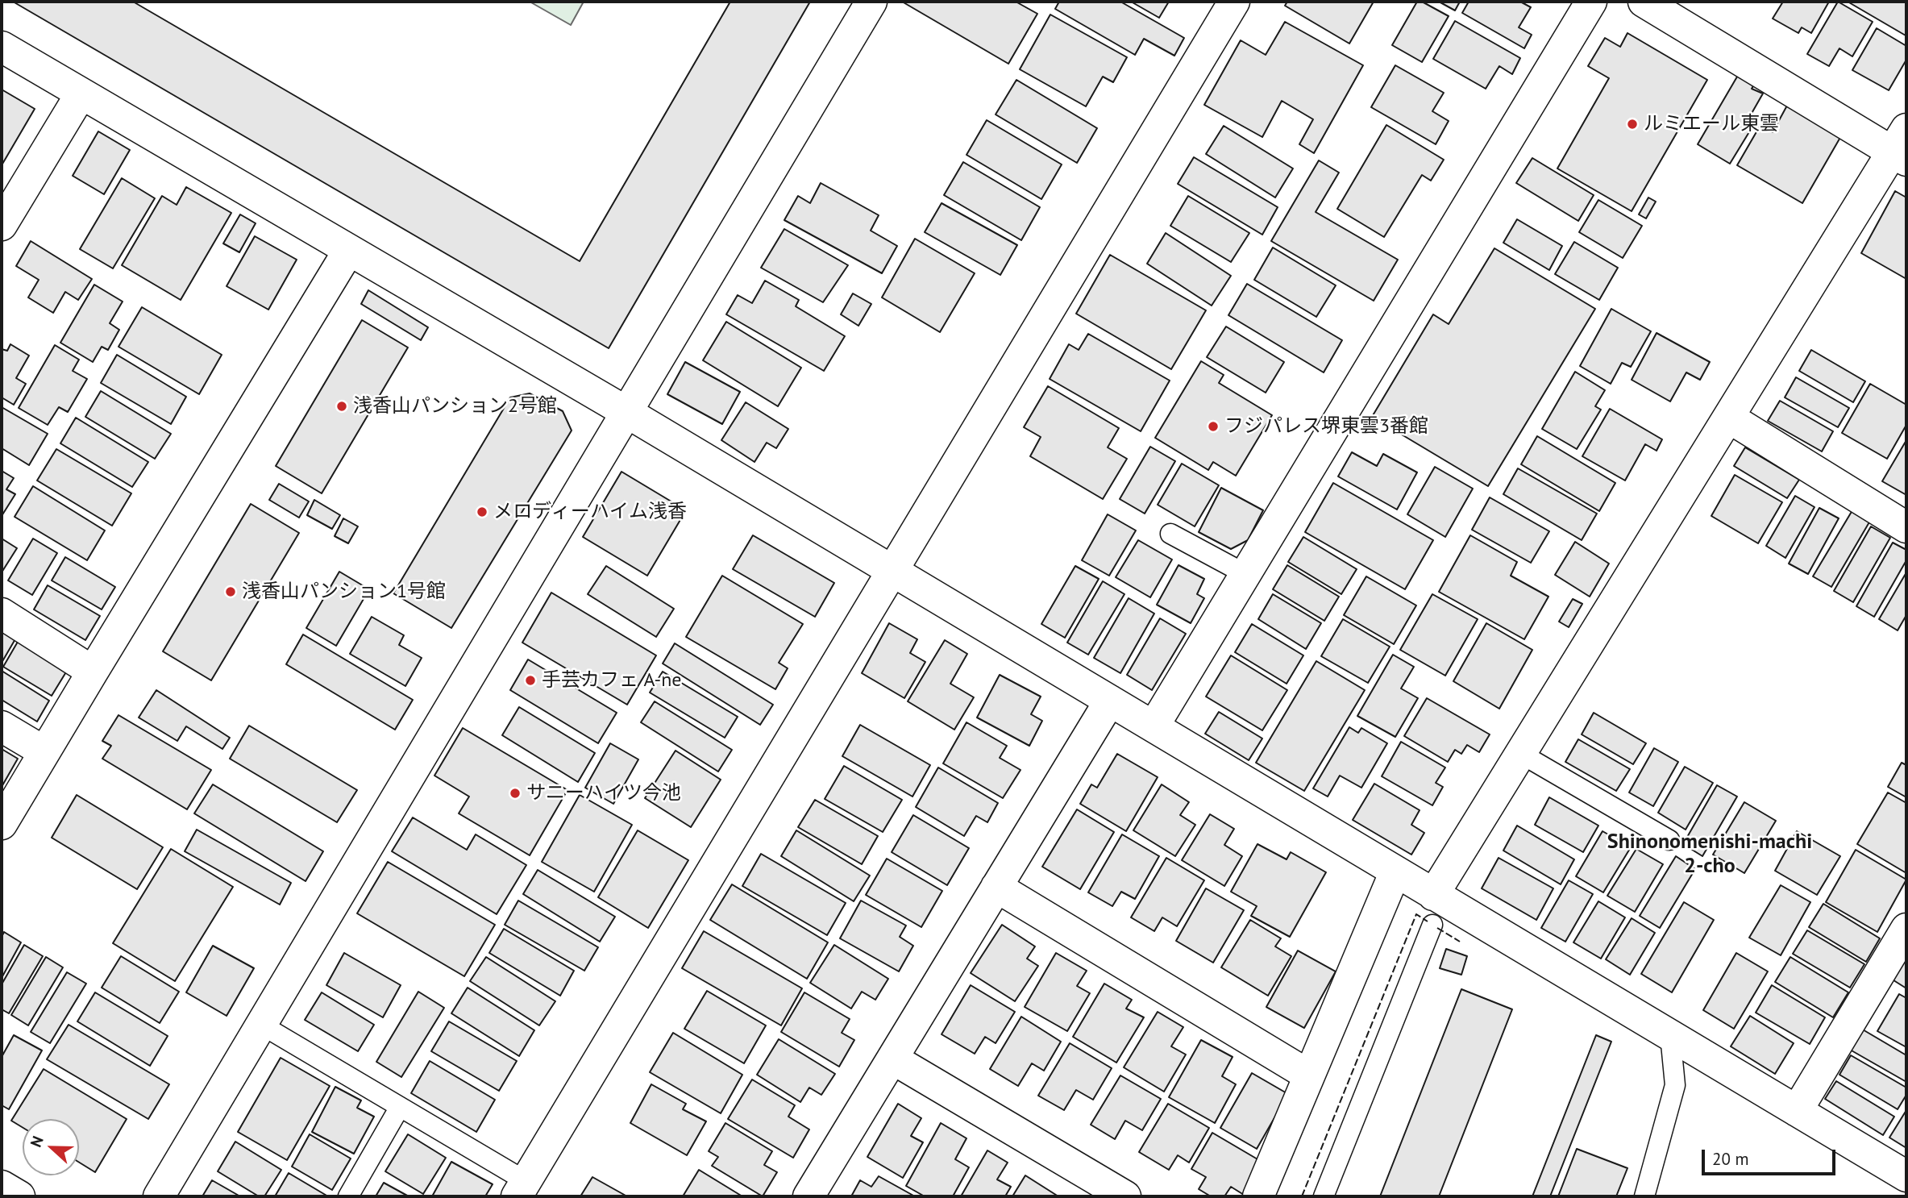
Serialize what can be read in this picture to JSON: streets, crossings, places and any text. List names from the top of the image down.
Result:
{
  "districts": ["Shinonomenishi-machi 2-cho"],
  "places": [
    "ルミエール東雲",
    "浅香山パンション2号館",
    "フジパレス堺東雲3番館",
    "メロディーハイム浅香",
    "浅香山パンション1号館",
    "手芸カフェ A-ne",
    "サニーハイツ今池"
  ],
  "scale_bar": "20 m",
  "north": "left"
}
